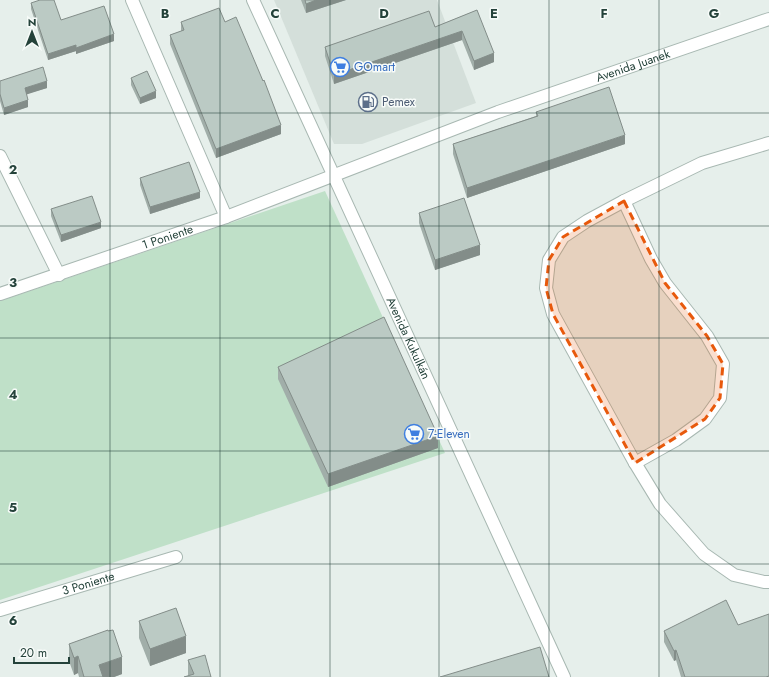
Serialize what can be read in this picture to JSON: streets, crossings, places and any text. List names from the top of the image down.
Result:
{
  "streets": {
    "street": [
      "Avenida Juanek",
      "1 Poniente",
      "Avenida Kukulkán",
      "3 Poniente"
    ]
  },
  "crossings": [
    ["Avenida Juanek", "1 Poniente"],
    ["Avenida Juanek", "Avenida Kukulkán"],
    ["1 Poniente", "Avenida Kukulkán"]
  ],
  "places": {
    "supermarket": ["GOmart", "7-Eleven"],
    "fuel station": ["Pemex"]
  },
  "scale_bar": "20 m",
  "north": "top",
  "grid": {
    "columns": [
      "B",
      "C",
      "D",
      "E",
      "F",
      "G"
    ],
    "rows": [
      "2",
      "3",
      "4",
      "5",
      "6"
    ]
  }
}
